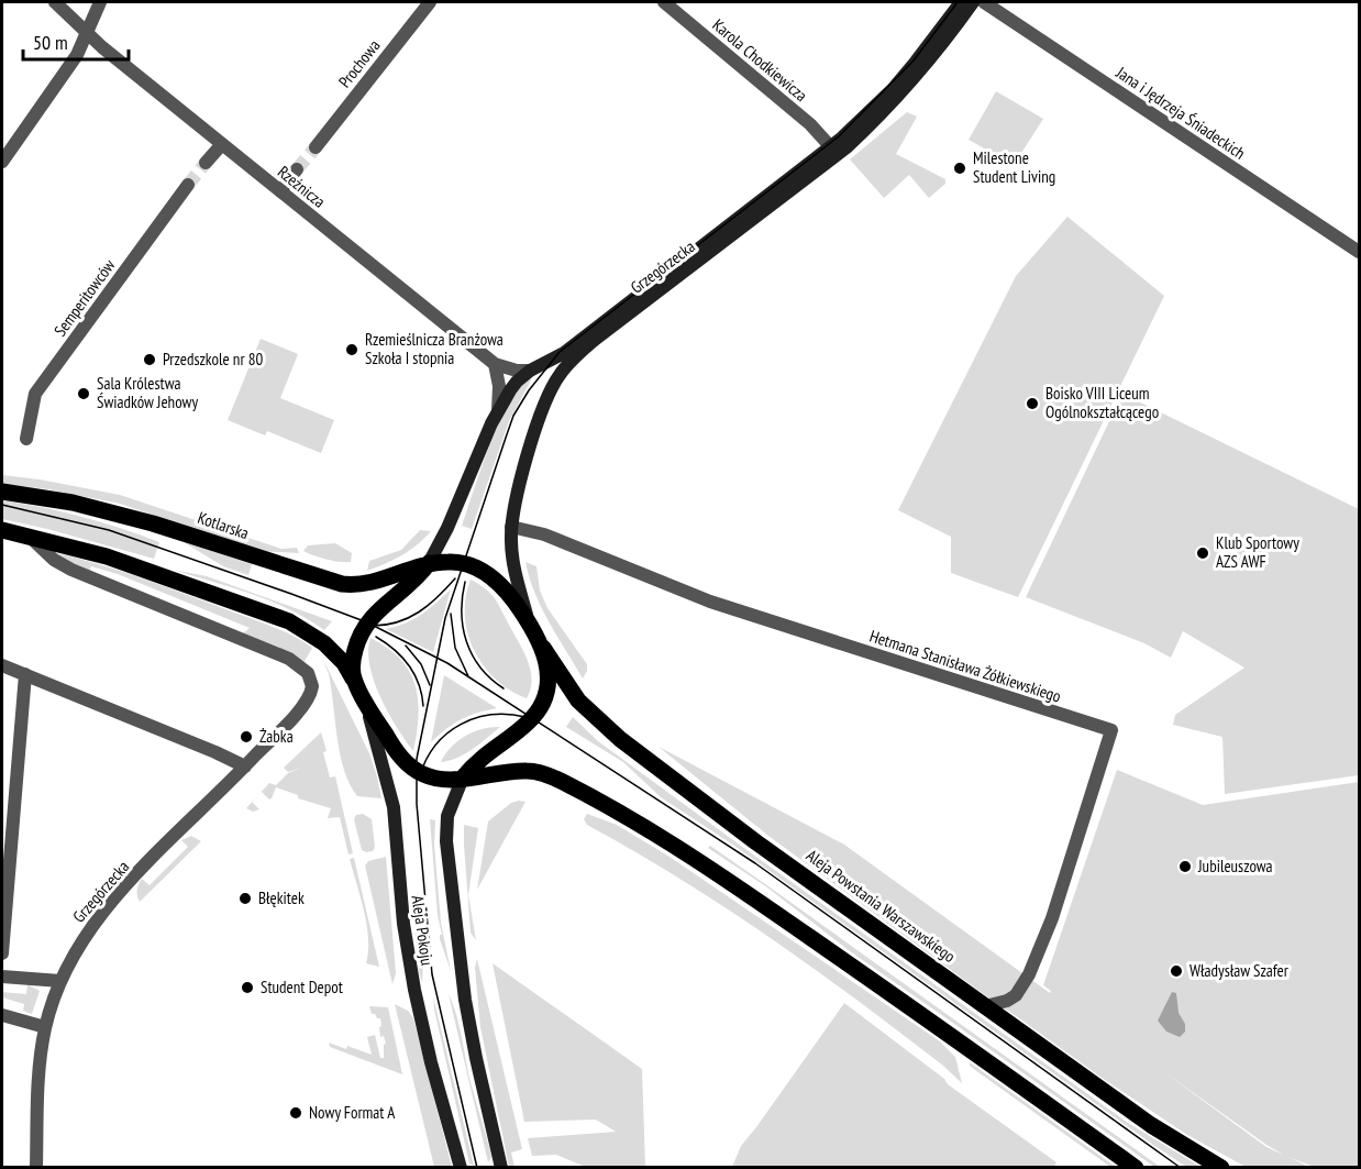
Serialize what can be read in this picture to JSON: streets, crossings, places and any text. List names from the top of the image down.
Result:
{
  "streets": {
    "main road": ["Kotlarska", "Aleja Powstania Warszawskiego"],
    "street": [
      "Karola Chodkiewicza",
      "Prochowa",
      "Jana i Jędrzeja Śniadeckich",
      "Rzeźnicza",
      "Grzegórzecka",
      "Semperitowców",
      "Hetmana Stanisława Żółkiewskiego",
      "Aleja Pokoju"
    ]
  },
  "crossings": [
    ["Karola Chodkiewicza", "Grzegórzecka"],
    ["Rzeźnicza", "Grzegórzecka"],
    ["Grzegórzecka", "Kotlarska"],
    ["Grzegórzecka", "Hetmana Stanisława Żółkiewskiego"],
    ["Grzegórzecka", "Aleja Powstania Warszawskiego"],
    ["Grzegórzecka", "Aleja Pokoju"],
    ["Kotlarska", "Aleja Powstania Warszawskiego"],
    ["Kotlarska", "Aleja Pokoju"],
    ["Hetmana Stanisława Żółkiewskiego", "Aleja Powstania Warszawskiego"],
    ["Aleja Powstania Warszawskiego", "Aleja Pokoju"]
  ],
  "places": [
    "Milestone Student Living",
    "Rzemieślnicza Branżowa Szkoła I stopnia",
    "Przedszkole nr 80",
    "Sala Królestwa Świadków Jehowy",
    "Boisko VIII Liceum Ogólnokształcącego",
    "Klub Sportowy AZS AWF",
    "Żabka",
    "Jubileuszowa",
    "Błękitek",
    "Władysław Szafer",
    "Student Depot",
    "Nowy Format A"
  ],
  "scale_bar": "50 m"
}
